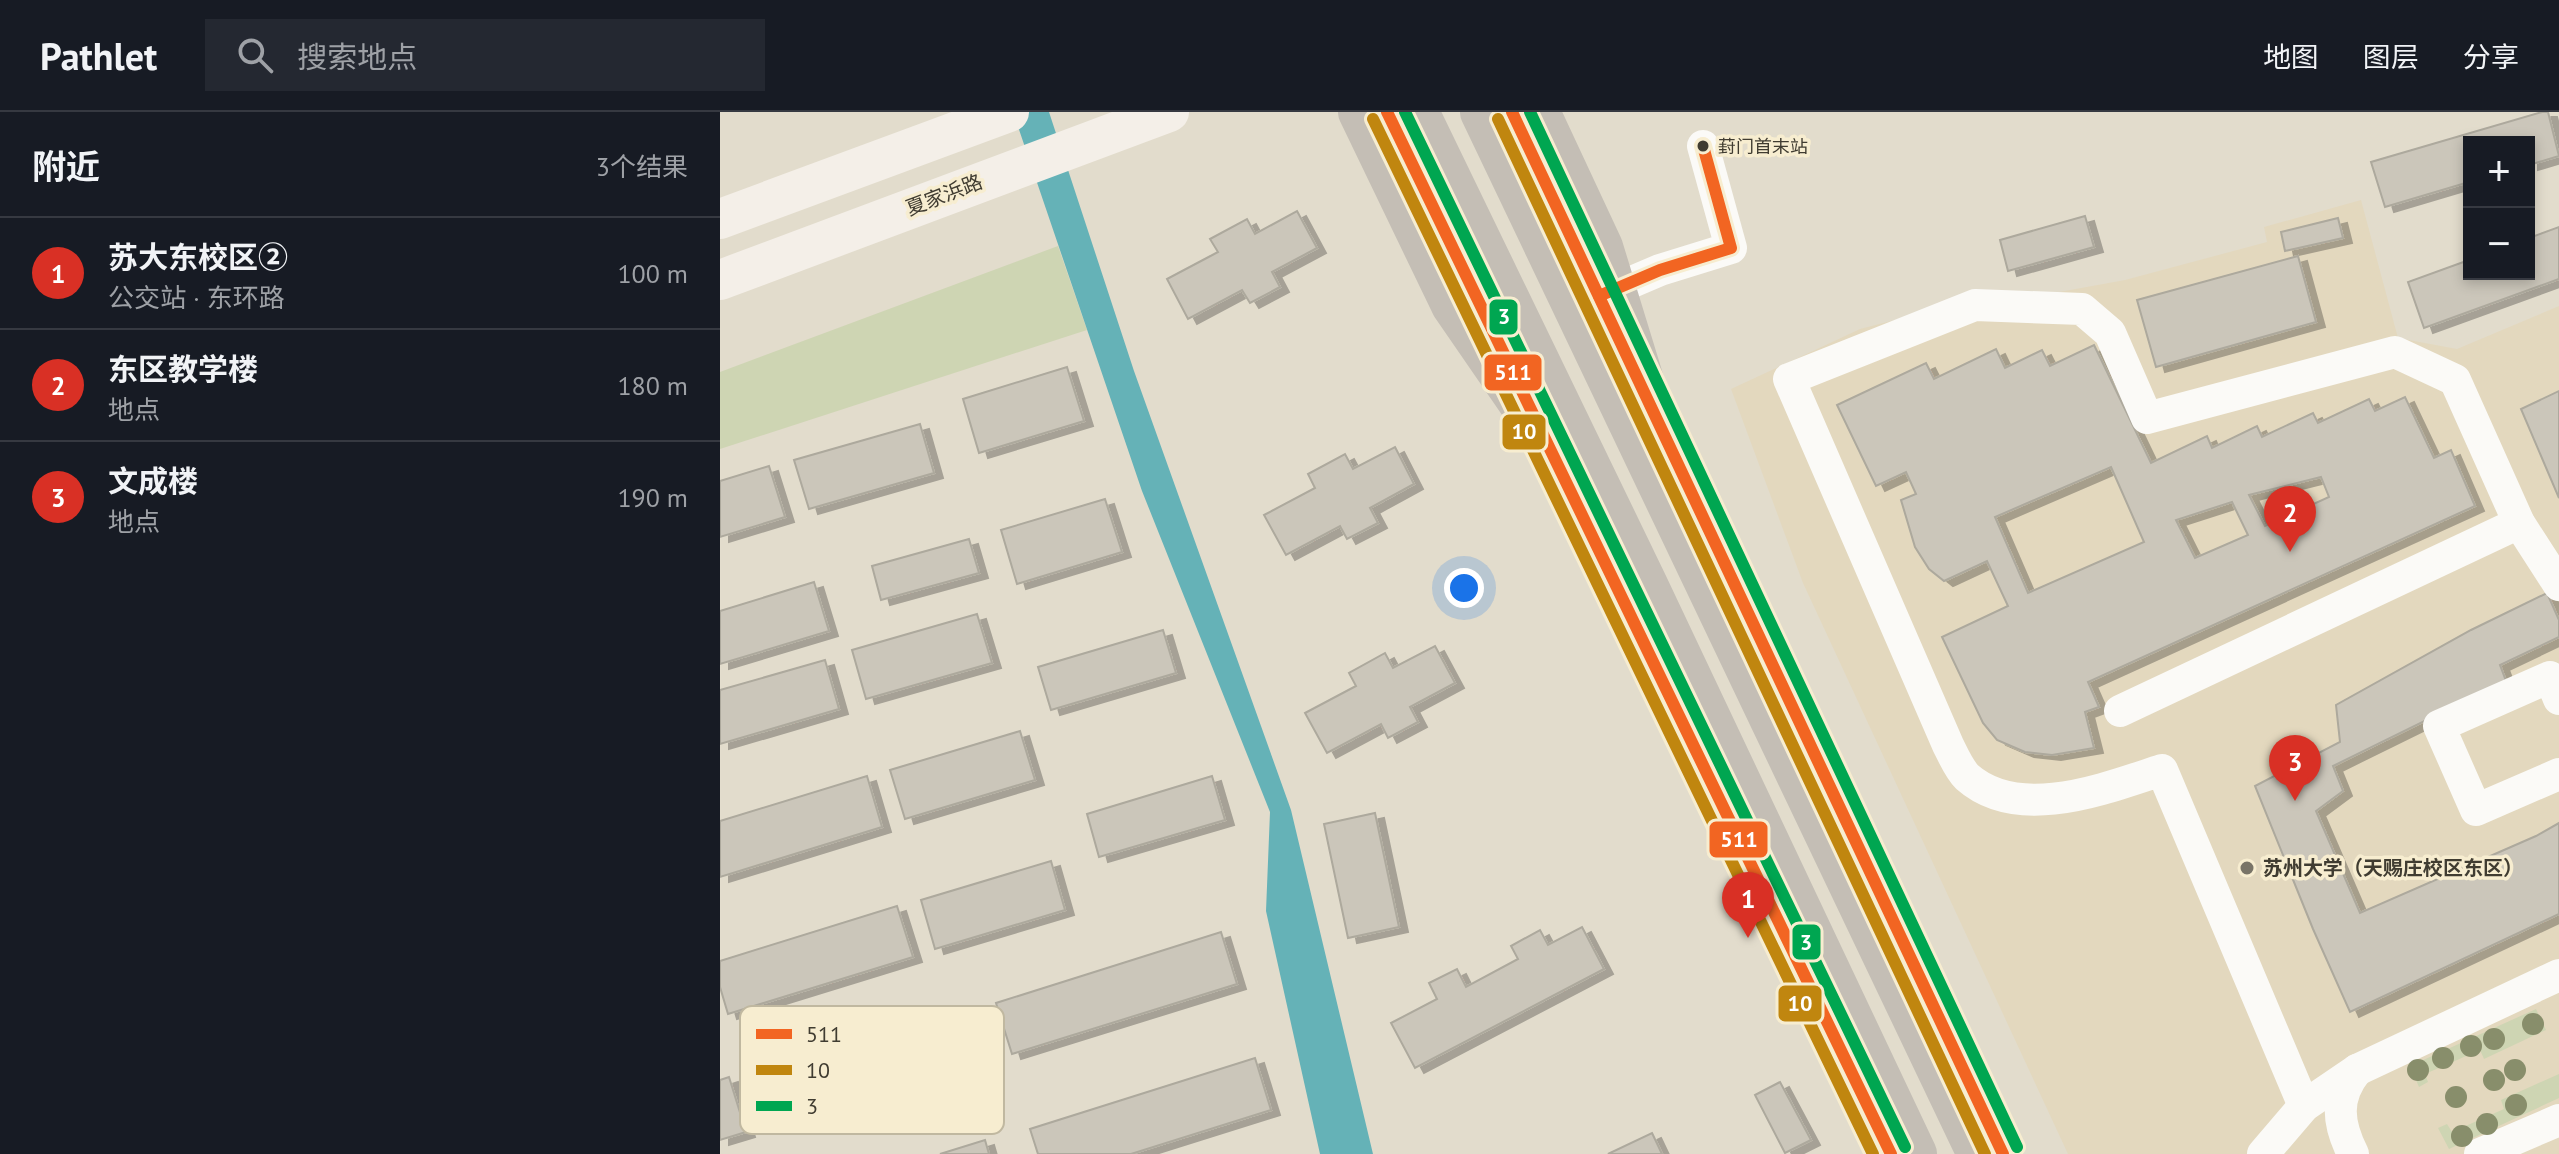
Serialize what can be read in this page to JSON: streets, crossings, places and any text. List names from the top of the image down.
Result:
{
  "streets": {
    "main road": ["夏家浜路"]
  },
  "places": ["葑门首末站", "苏州大学（天赐庄校区东区）"],
  "lines": ["transit line 511", "transit line 3", "transit line 10"],
  "legend": ["511", "10", "3"],
  "page": {
    "header": "Pathlet",
    "search": "搜索地点",
    "nav": ["地图", "图层", "分享"],
    "heading": ["附近", "3个结果"],
    "map_buttons": ["+", "−"],
    "list": [
      {
        "mark": "1",
        "name": "苏大东校区②",
        "note": "公交站 · 东环路",
        "value": "100 m"
      },
      {
        "mark": "2",
        "name": "东区教学楼",
        "note": "地点",
        "value": "180 m"
      },
      {
        "mark": "3",
        "name": "文成楼",
        "note": "地点",
        "value": "190 m"
      }
    ],
    "pins": ["2", "3", "1"]
  }
}
